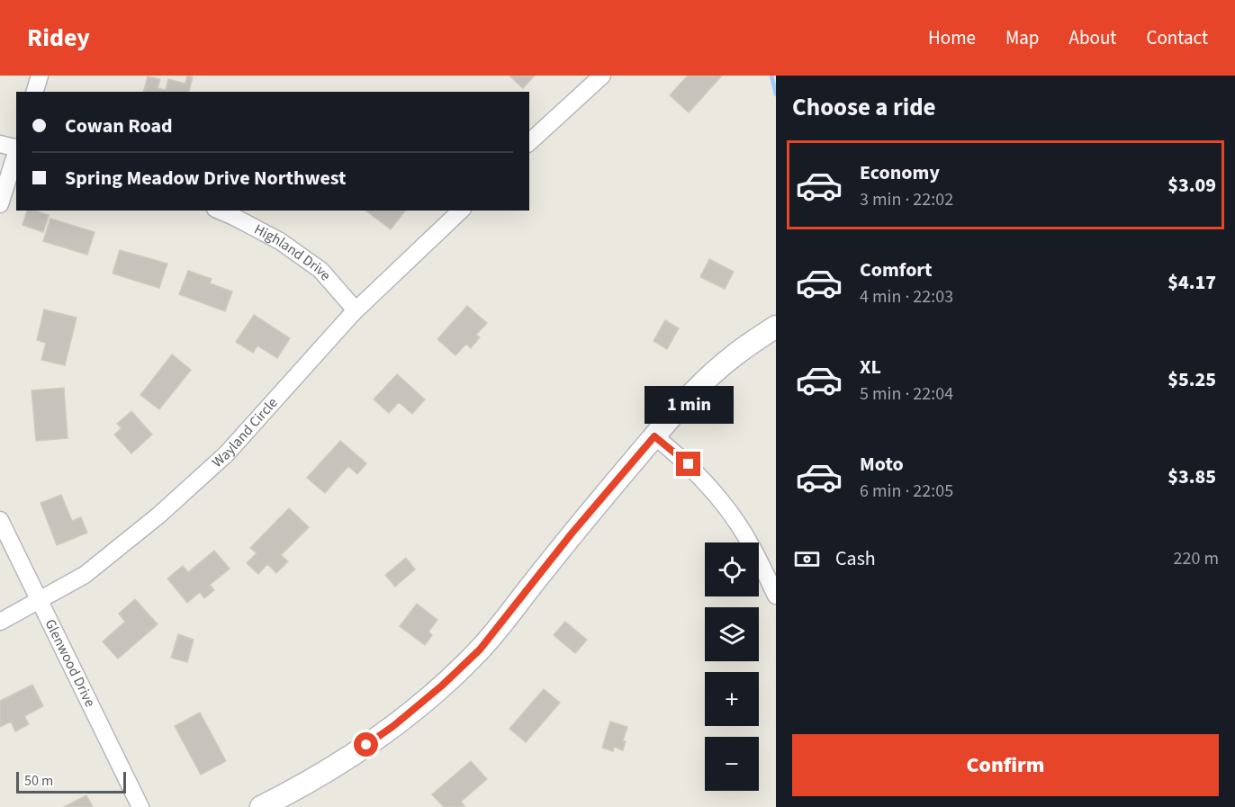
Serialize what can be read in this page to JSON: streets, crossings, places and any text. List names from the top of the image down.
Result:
{
  "streets": {
    "street": ["Highland Drive", "Wayland Circle", "Glenwood Drive"]
  },
  "crossings": [
    ["Highland Drive", "Wayland Circle"],
    ["Wayland Circle", "Glenwood Drive"]
  ],
  "scale_bar": "50 m",
  "page": {
    "header": "Ridey",
    "nav": [
      "Home",
      "Map",
      "About",
      "Contact"
    ],
    "heading": "Choose a ride",
    "banner": ["Cowan Road", "Spring Meadow Drive Northwest"],
    "list": [
      {
        "name": "Economy",
        "note": "3 min · 22:02",
        "value": "$3.09"
      },
      {
        "name": "Comfort",
        "note": "4 min · 22:03",
        "value": "$4.17"
      },
      {
        "name": "XL",
        "note": "5 min · 22:04",
        "value": "$5.25"
      },
      {
        "name": "Moto",
        "note": "6 min · 22:05",
        "value": "$3.85"
      }
    ],
    "bubble": "1 min",
    "pay": ["Cash", "220 m"],
    "map_buttons": ["+", "−"],
    "buttons": "Confirm",
    "scale": "50 m"
  }
}
